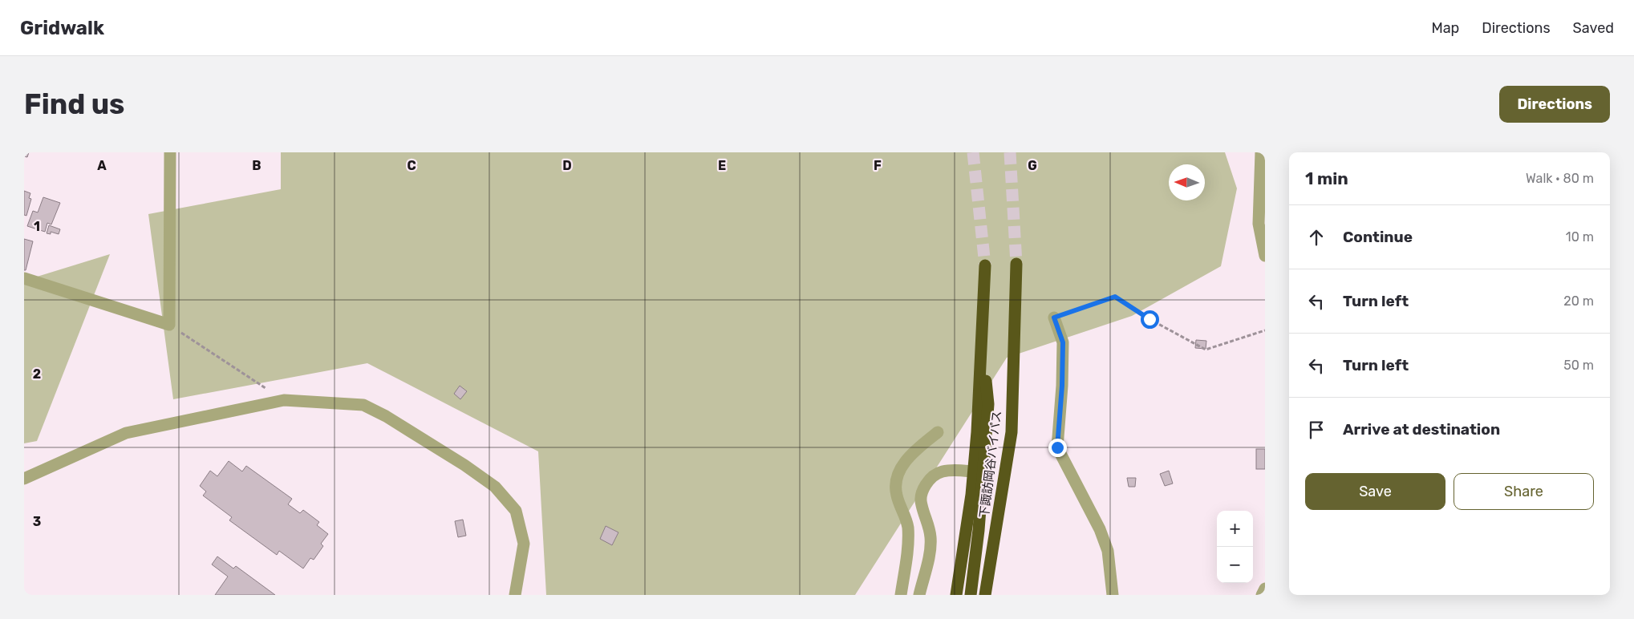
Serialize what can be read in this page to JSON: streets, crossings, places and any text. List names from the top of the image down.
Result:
{
  "streets": {
    "highway": ["下諏訪岡谷バイパス"]
  },
  "north": "left",
  "page": {
    "header": "Gridwalk",
    "nav": ["Map", "Directions", "Saved"],
    "buttons": [
      "Directions",
      ["Save", "Share"]
    ],
    "title": "Find us",
    "heading": ["1 min", "Walk · 80 m"],
    "list": [
      ["Continue", "10 m"],
      ["Turn left", "20 m"],
      ["Turn left", "50 m"],
      "Arrive at destination"
    ],
    "map_buttons": ["+", "−"]
  },
  "grid": {
    "columns": [
      "A",
      "B",
      "C",
      "D",
      "E",
      "F",
      "G"
    ],
    "rows": ["1", "2", "3"]
  }
}
